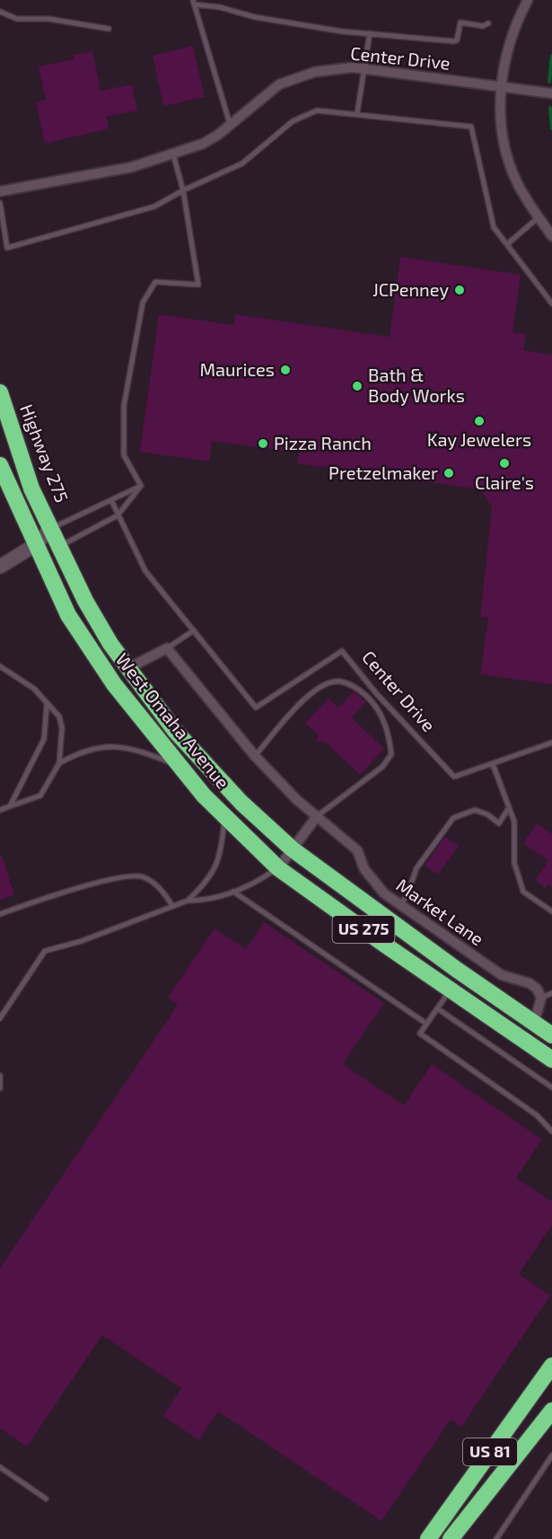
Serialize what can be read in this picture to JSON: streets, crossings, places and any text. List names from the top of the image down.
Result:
{
  "streets": {
    "highway": [
      "Highway 275",
      "West Omaha Avenue",
      "US 275",
      "US 81"
    ],
    "street": ["Center Drive", "Market Lane"]
  },
  "crossings": [
    ["Highway 275", "West Omaha Avenue"],
    ["West Omaha Avenue", "US 275"]
  ],
  "places": [
    "JCPenney",
    "Maurices",
    "Bath & Body Works",
    "Kay Jewelers",
    "Pizza Ranch",
    "Claire's",
    "Pretzelmaker"
  ]
}
